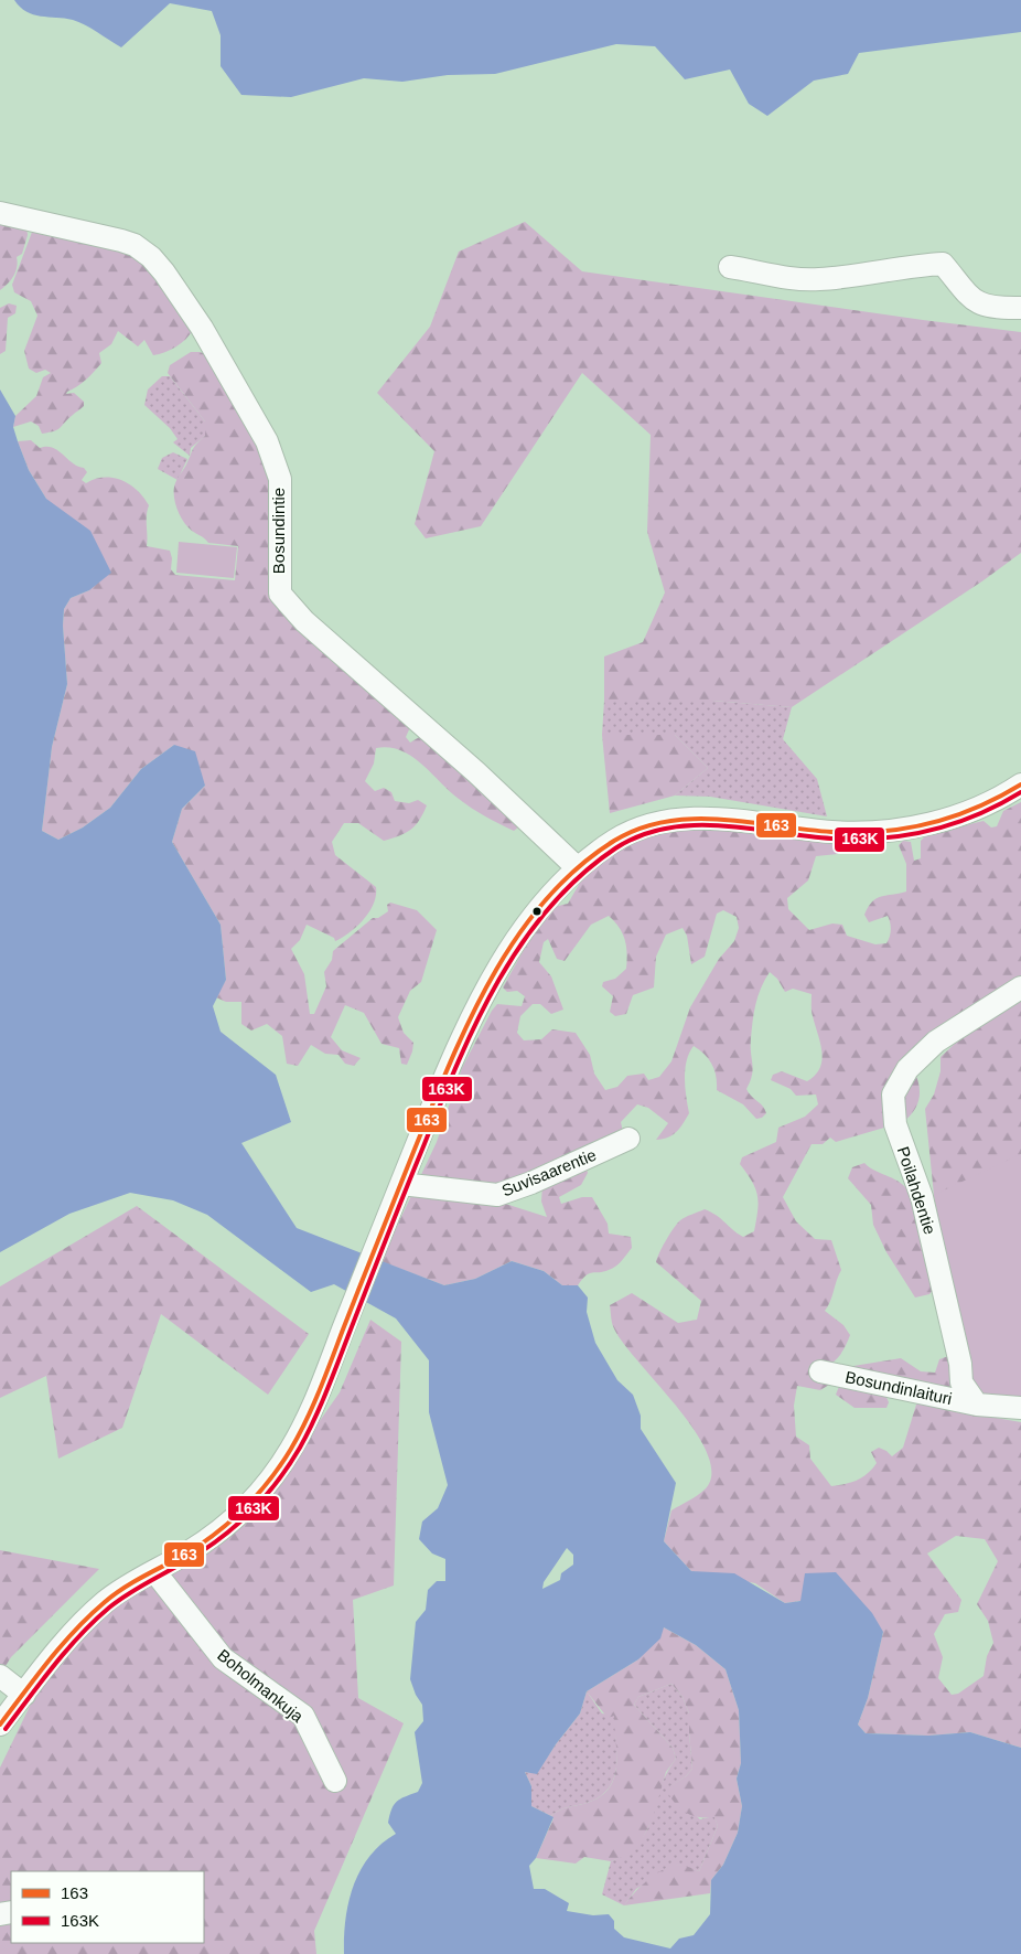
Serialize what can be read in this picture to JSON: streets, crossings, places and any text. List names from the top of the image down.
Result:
{
  "streets": {
    "street": [
      "Bosundintie",
      "Suvisaarentie",
      "Poilahdentie",
      "Bosundinlaituri",
      "Boholmankuja"
    ]
  },
  "crossings": [
    ["Poilahdentie", "Bosundinlaituri"]
  ],
  "lines": ["transit line 163", "transit line 163K"],
  "legend": ["163", "163K"]
}
